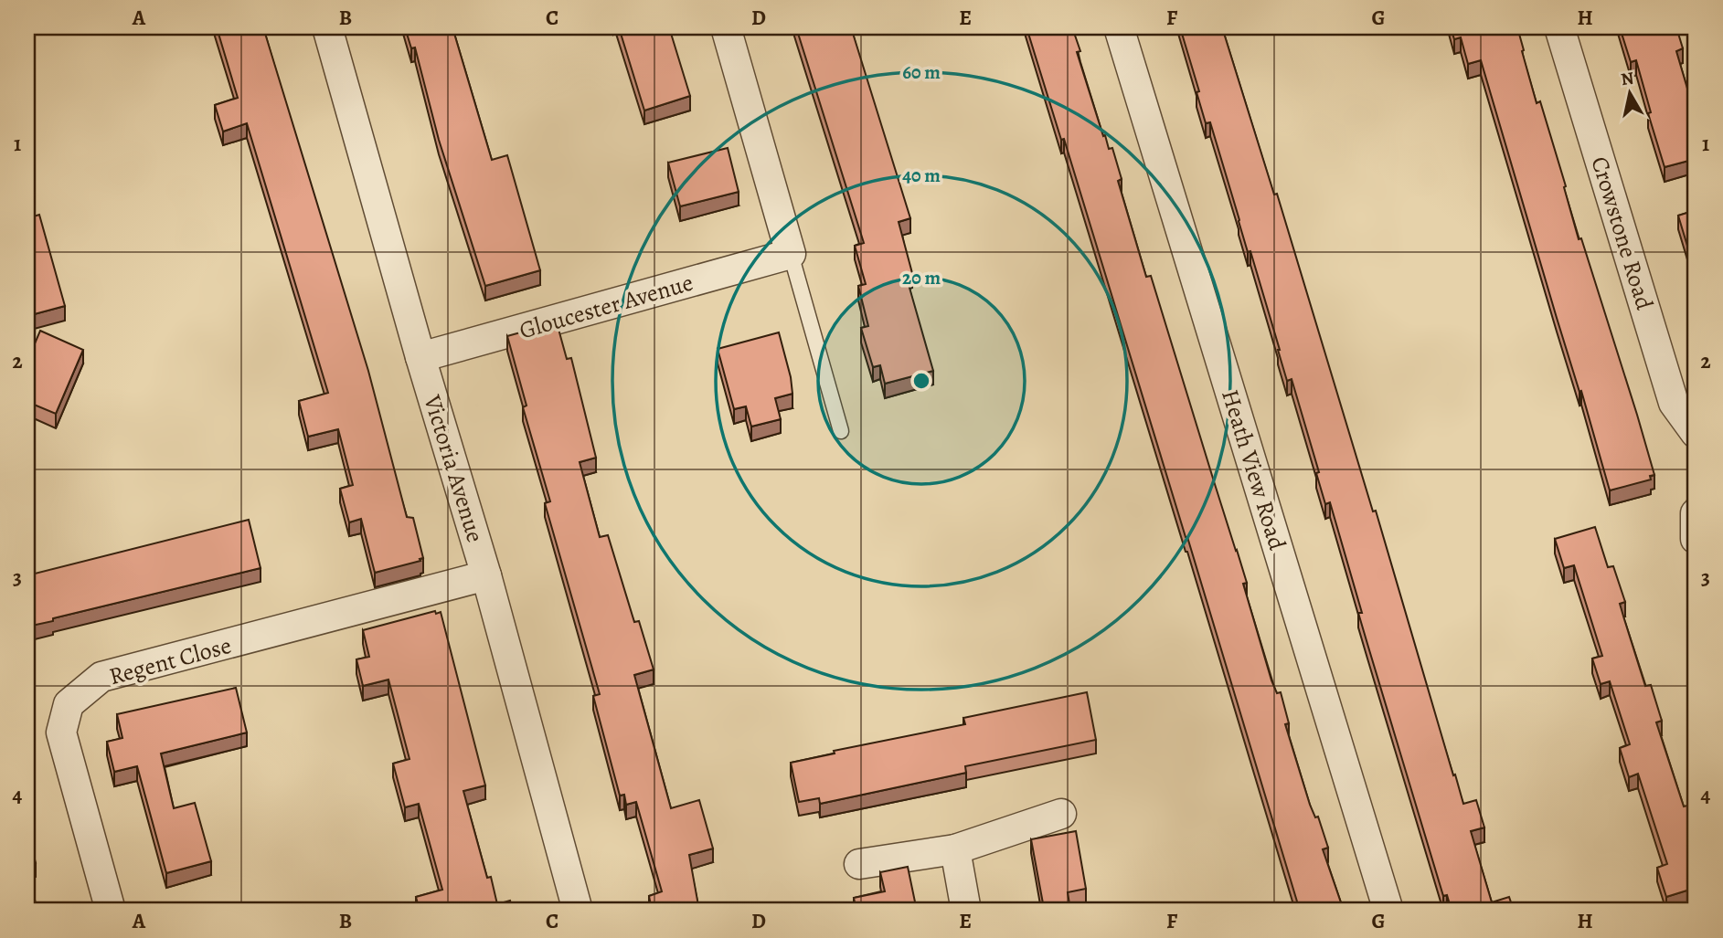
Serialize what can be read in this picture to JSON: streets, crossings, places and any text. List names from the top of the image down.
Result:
{
  "streets": {
    "street": [
      "Crowstone Road",
      "Gloucester Avenue",
      "Victoria Avenue",
      "Heath View Road",
      "Regent Close"
    ]
  },
  "crossings": [
    ["Gloucester Avenue", "Victoria Avenue"],
    ["Victoria Avenue", "Regent Close"]
  ],
  "north": "top",
  "grid": {
    "columns": [
      "A",
      "B",
      "C",
      "D",
      "E",
      "F",
      "G",
      "H"
    ],
    "rows": [
      "1",
      "2",
      "3",
      "4"
    ]
  },
  "rings": ["60 m", "40 m", "20 m"]
}
